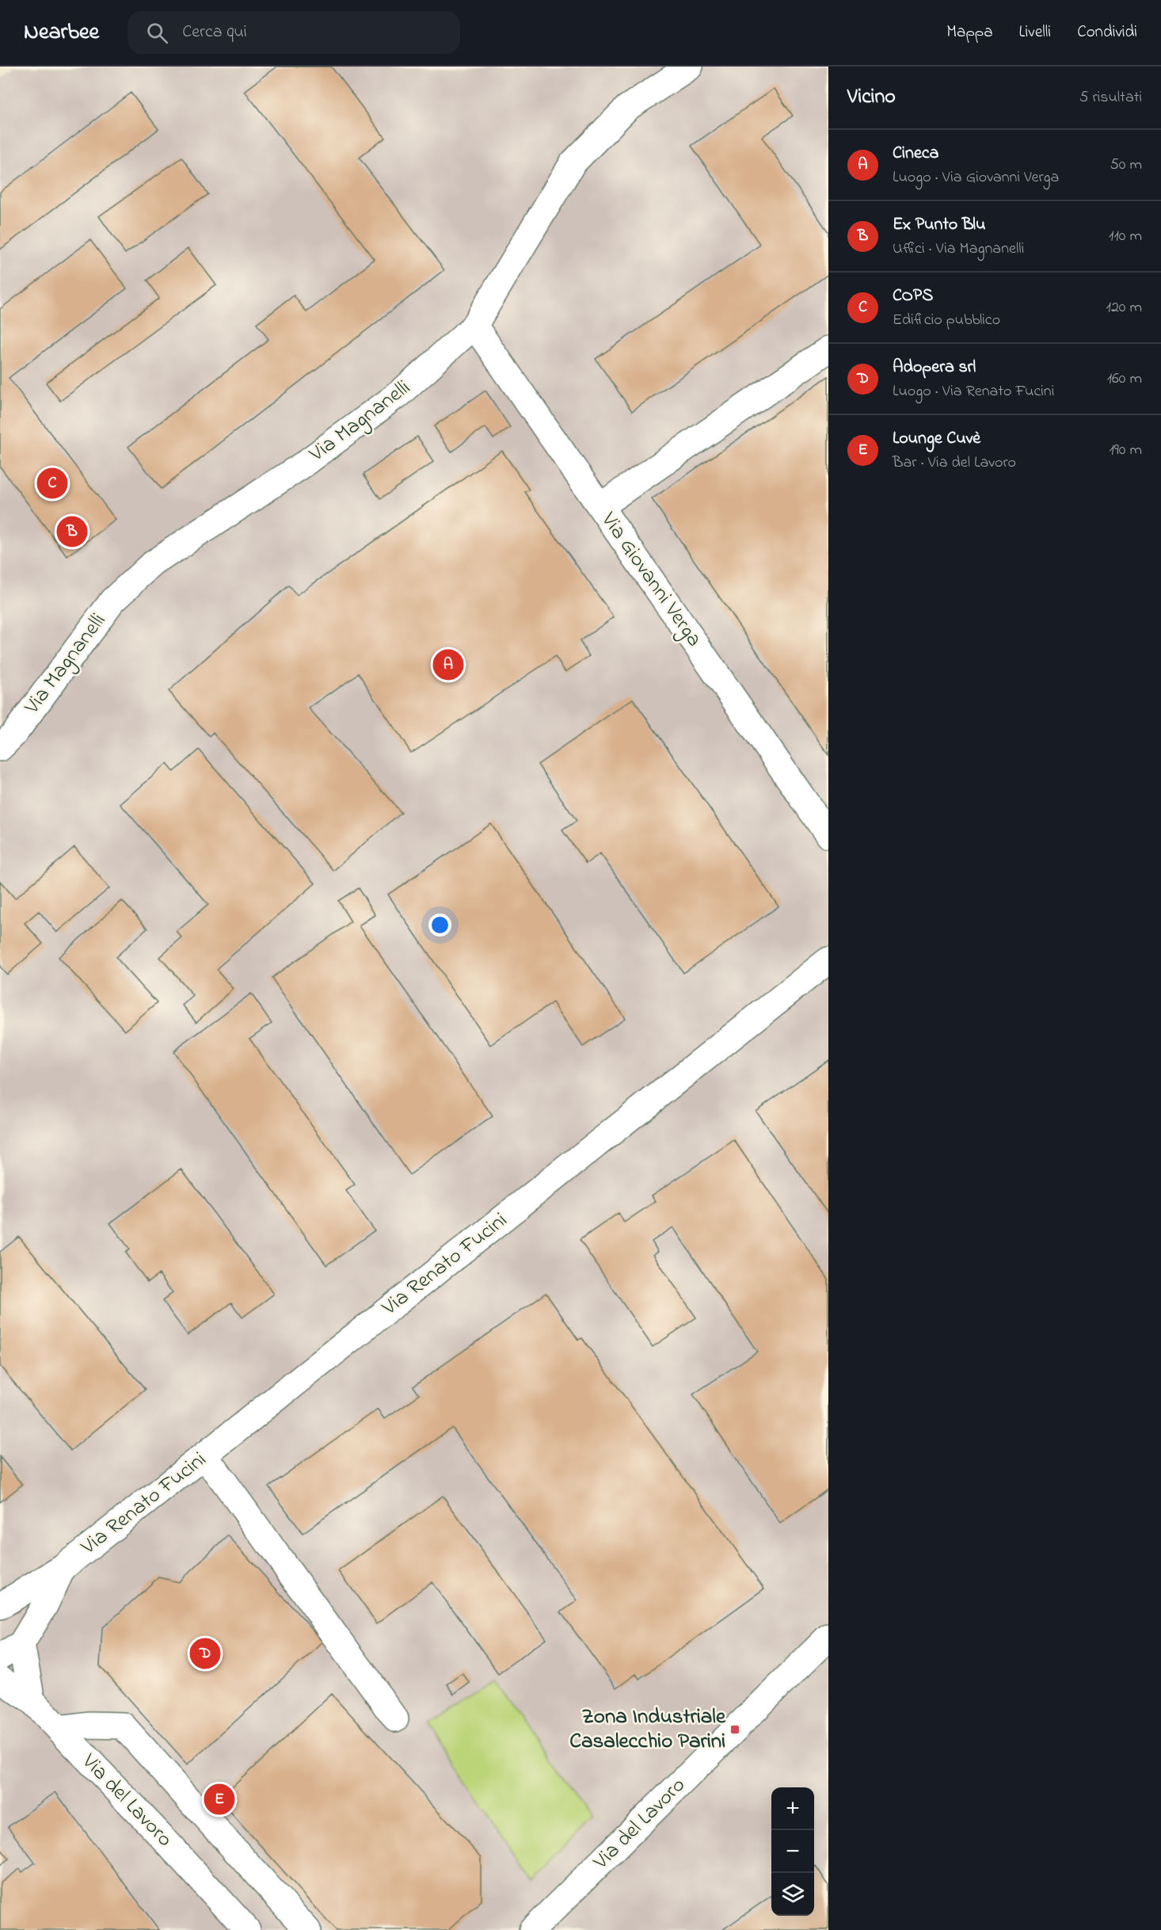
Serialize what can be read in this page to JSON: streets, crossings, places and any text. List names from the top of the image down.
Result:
{
  "streets": {
    "street": [
      "Via Magnanelli",
      "Via Giovanni Verga",
      "Via Renato Fucini",
      "Via del Lavoro"
    ]
  },
  "crossings": [
    ["Via Magnanelli", "Via Giovanni Verga"]
  ],
  "places": {
    "transit": ["Zona Industriale Casalecchio Parini"]
  },
  "page": {
    "header": "Nearbee",
    "search": "Cerca qui",
    "nav": ["Mappa", "Livelli", "Condividi"],
    "heading": ["Vicino", "5 risultati"],
    "list": [
      {
        "mark": "A",
        "name": "Cineca",
        "note": "Luogo · Via Giovanni Verga",
        "value": "50 m"
      },
      {
        "mark": "B",
        "name": "Ex Punto Blu",
        "note": "Uffici · Via Magnanelli",
        "value": "110 m"
      },
      {
        "mark": "C",
        "name": "COPS",
        "note": "Edificio pubblico",
        "value": "120 m"
      },
      {
        "mark": "D",
        "name": "Adopera srl",
        "note": "Luogo · Via Renato Fucini",
        "value": "160 m"
      },
      {
        "mark": "E",
        "name": "Lounge Cuvè",
        "note": "Bar · Via del Lavoro",
        "value": "190 m"
      }
    ],
    "pins": [
      "C",
      "B",
      "A",
      "D",
      "E"
    ],
    "map_buttons": ["+", "−"]
  }
}
